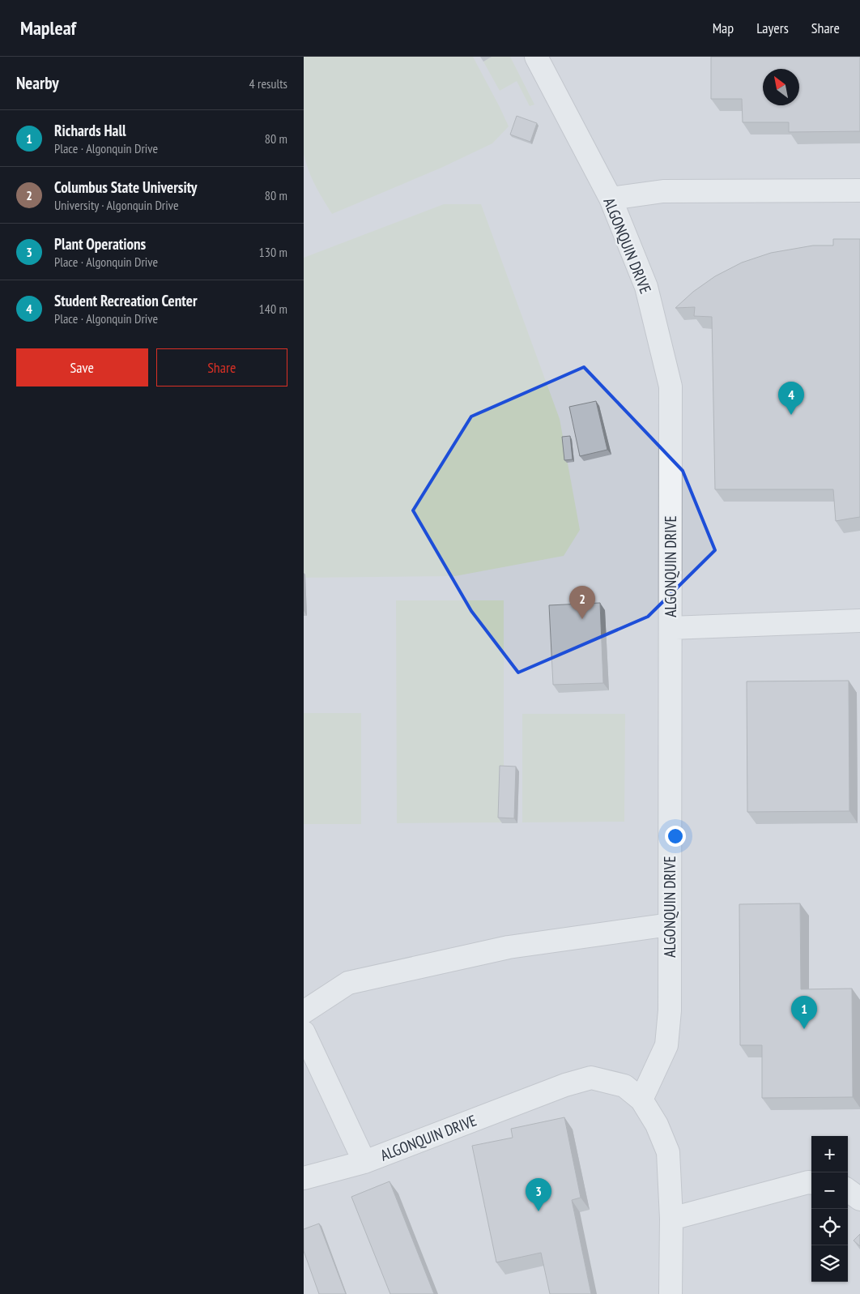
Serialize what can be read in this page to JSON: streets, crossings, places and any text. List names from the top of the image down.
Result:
{
  "streets": {
    "street": ["ALGONQUIN DRIVE"]
  },
  "north": "top left",
  "page": {
    "header": "Mapleaf",
    "nav": ["Map", "Layers", "Share"],
    "heading": ["Nearby", "4 results"],
    "list": [
      {
        "mark": "1",
        "name": "Richards Hall",
        "note": "Place · Algonquin Drive",
        "value": "80 m"
      },
      {
        "mark": "2",
        "name": "Columbus State University",
        "note": "University · Algonquin Drive",
        "value": "80 m"
      },
      {
        "mark": "3",
        "name": "Plant Operations",
        "note": "Place · Algonquin Drive",
        "value": "130 m"
      },
      {
        "mark": "4",
        "name": "Student Recreation Center",
        "note": "Place · Algonquin Drive",
        "value": "140 m"
      }
    ],
    "buttons": ["Save", "Share"],
    "pins": [
      "4",
      "2",
      "1",
      "3"
    ],
    "map_buttons": ["+", "−"]
  }
}
